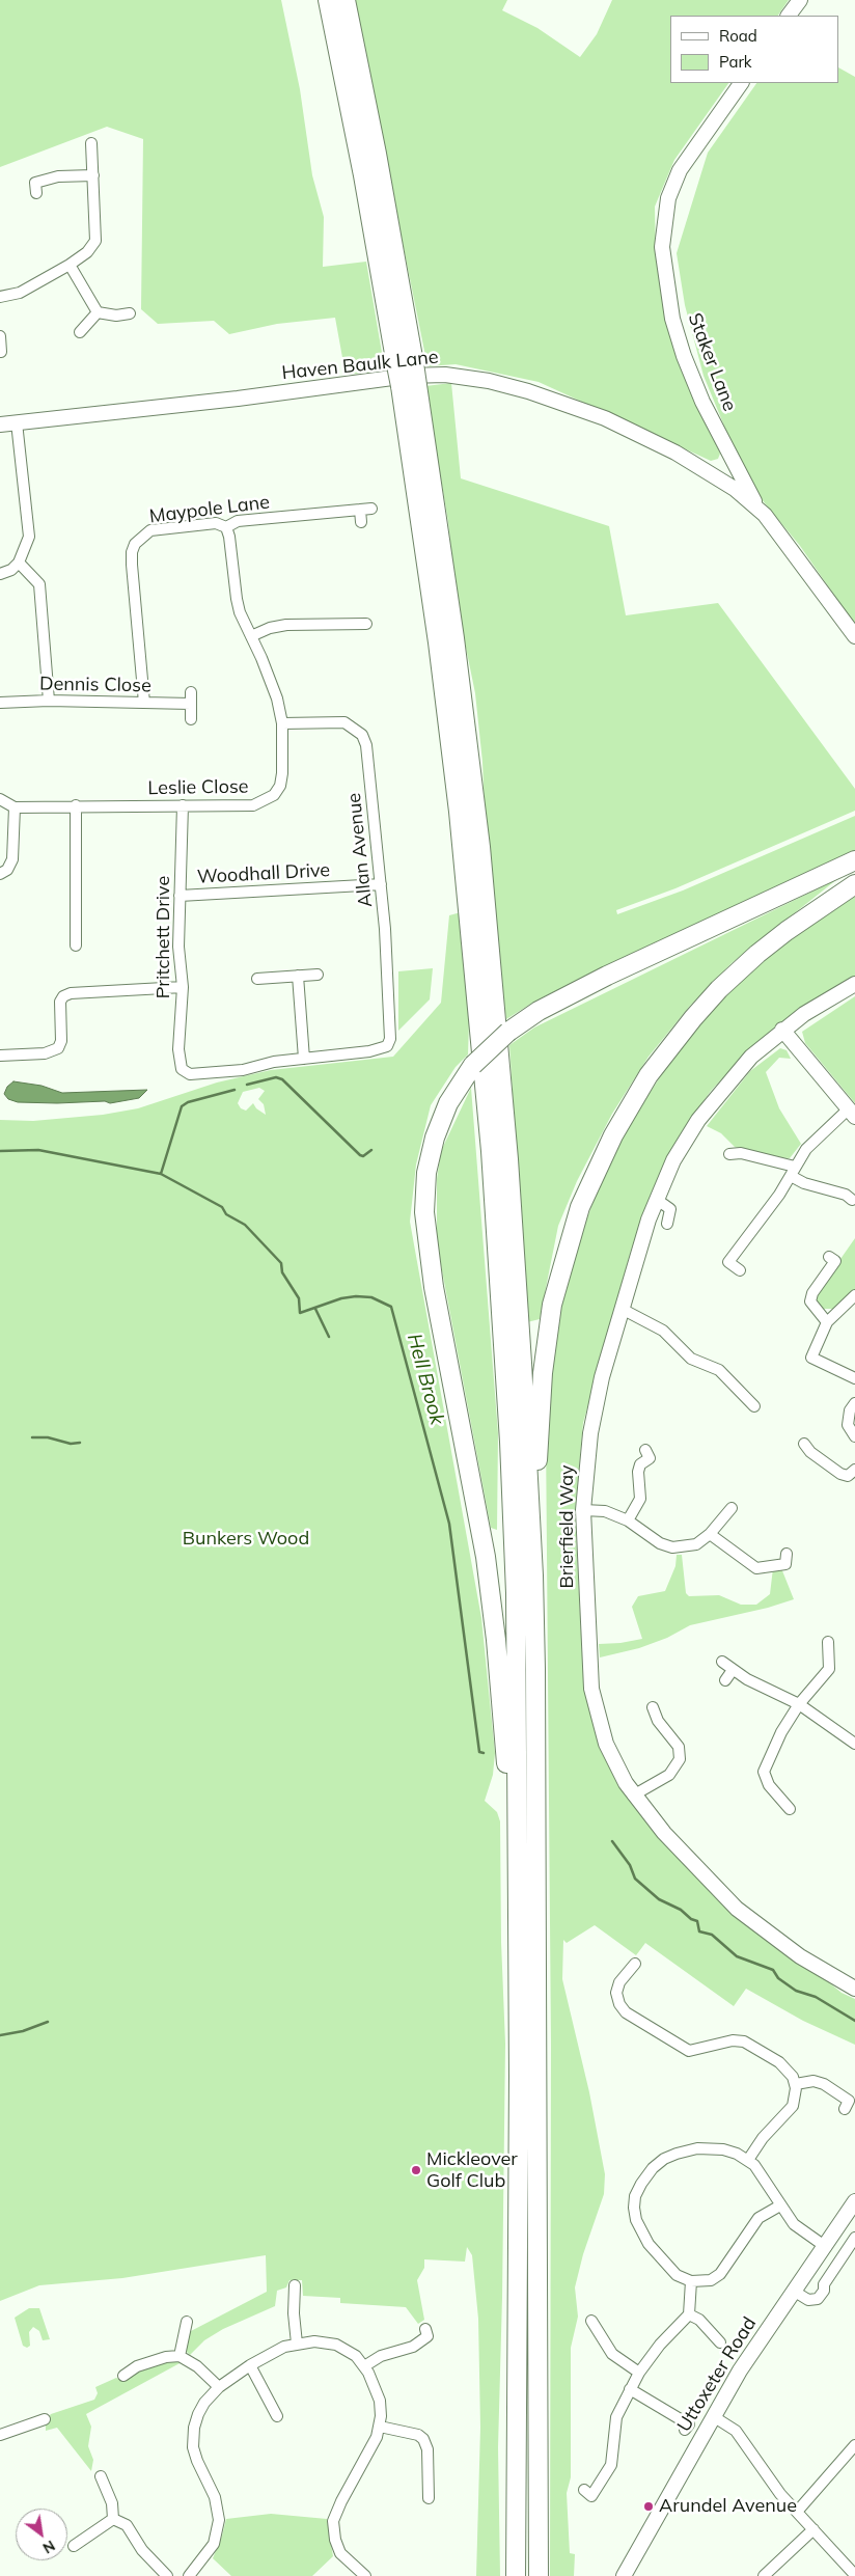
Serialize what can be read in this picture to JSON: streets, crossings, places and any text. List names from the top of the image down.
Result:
{
  "streets": {
    "street": [
      "Staker Lane",
      "Haven Baulk Lane",
      "Maypole Lane",
      "Dennis Close",
      "Leslie Close",
      "Allan Avenue",
      "Woodhall Drive",
      "Pritchett Drive",
      "Brierfield Way",
      "Uttoxeter Road"
    ]
  },
  "crossings": [
    ["Staker Lane", "Haven Baulk Lane"],
    ["Maypole Lane", "Dennis Close"],
    ["Maypole Lane", "Leslie Close"],
    ["Leslie Close", "Allan Avenue"],
    ["Leslie Close", "Pritchett Drive"],
    ["Allan Avenue", "Woodhall Drive"],
    ["Allan Avenue", "Pritchett Drive"],
    ["Woodhall Drive", "Pritchett Drive"]
  ],
  "water": ["Hell Brook"],
  "parks": ["Bunkers Wood"],
  "places": ["Mickleover Golf Club", "Arundel Avenue"],
  "legend": ["Road", "Park"],
  "north": "bottom right"
}
